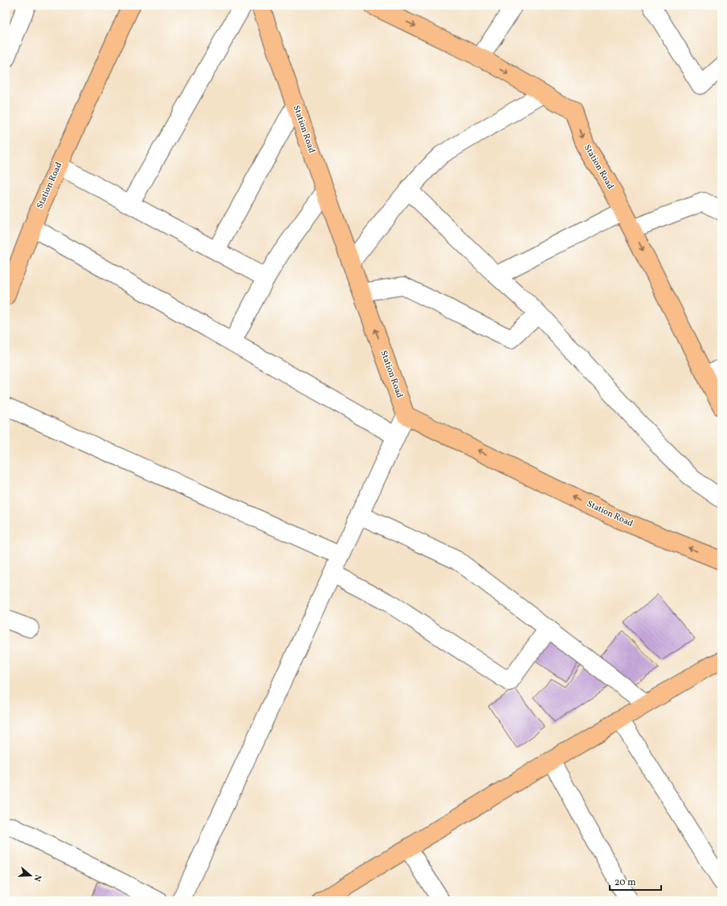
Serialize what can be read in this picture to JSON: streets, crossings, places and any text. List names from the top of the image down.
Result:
{
  "streets": {
    "main road": ["Station Road"]
  },
  "scale_bar": "20 m",
  "north": "right"
}
